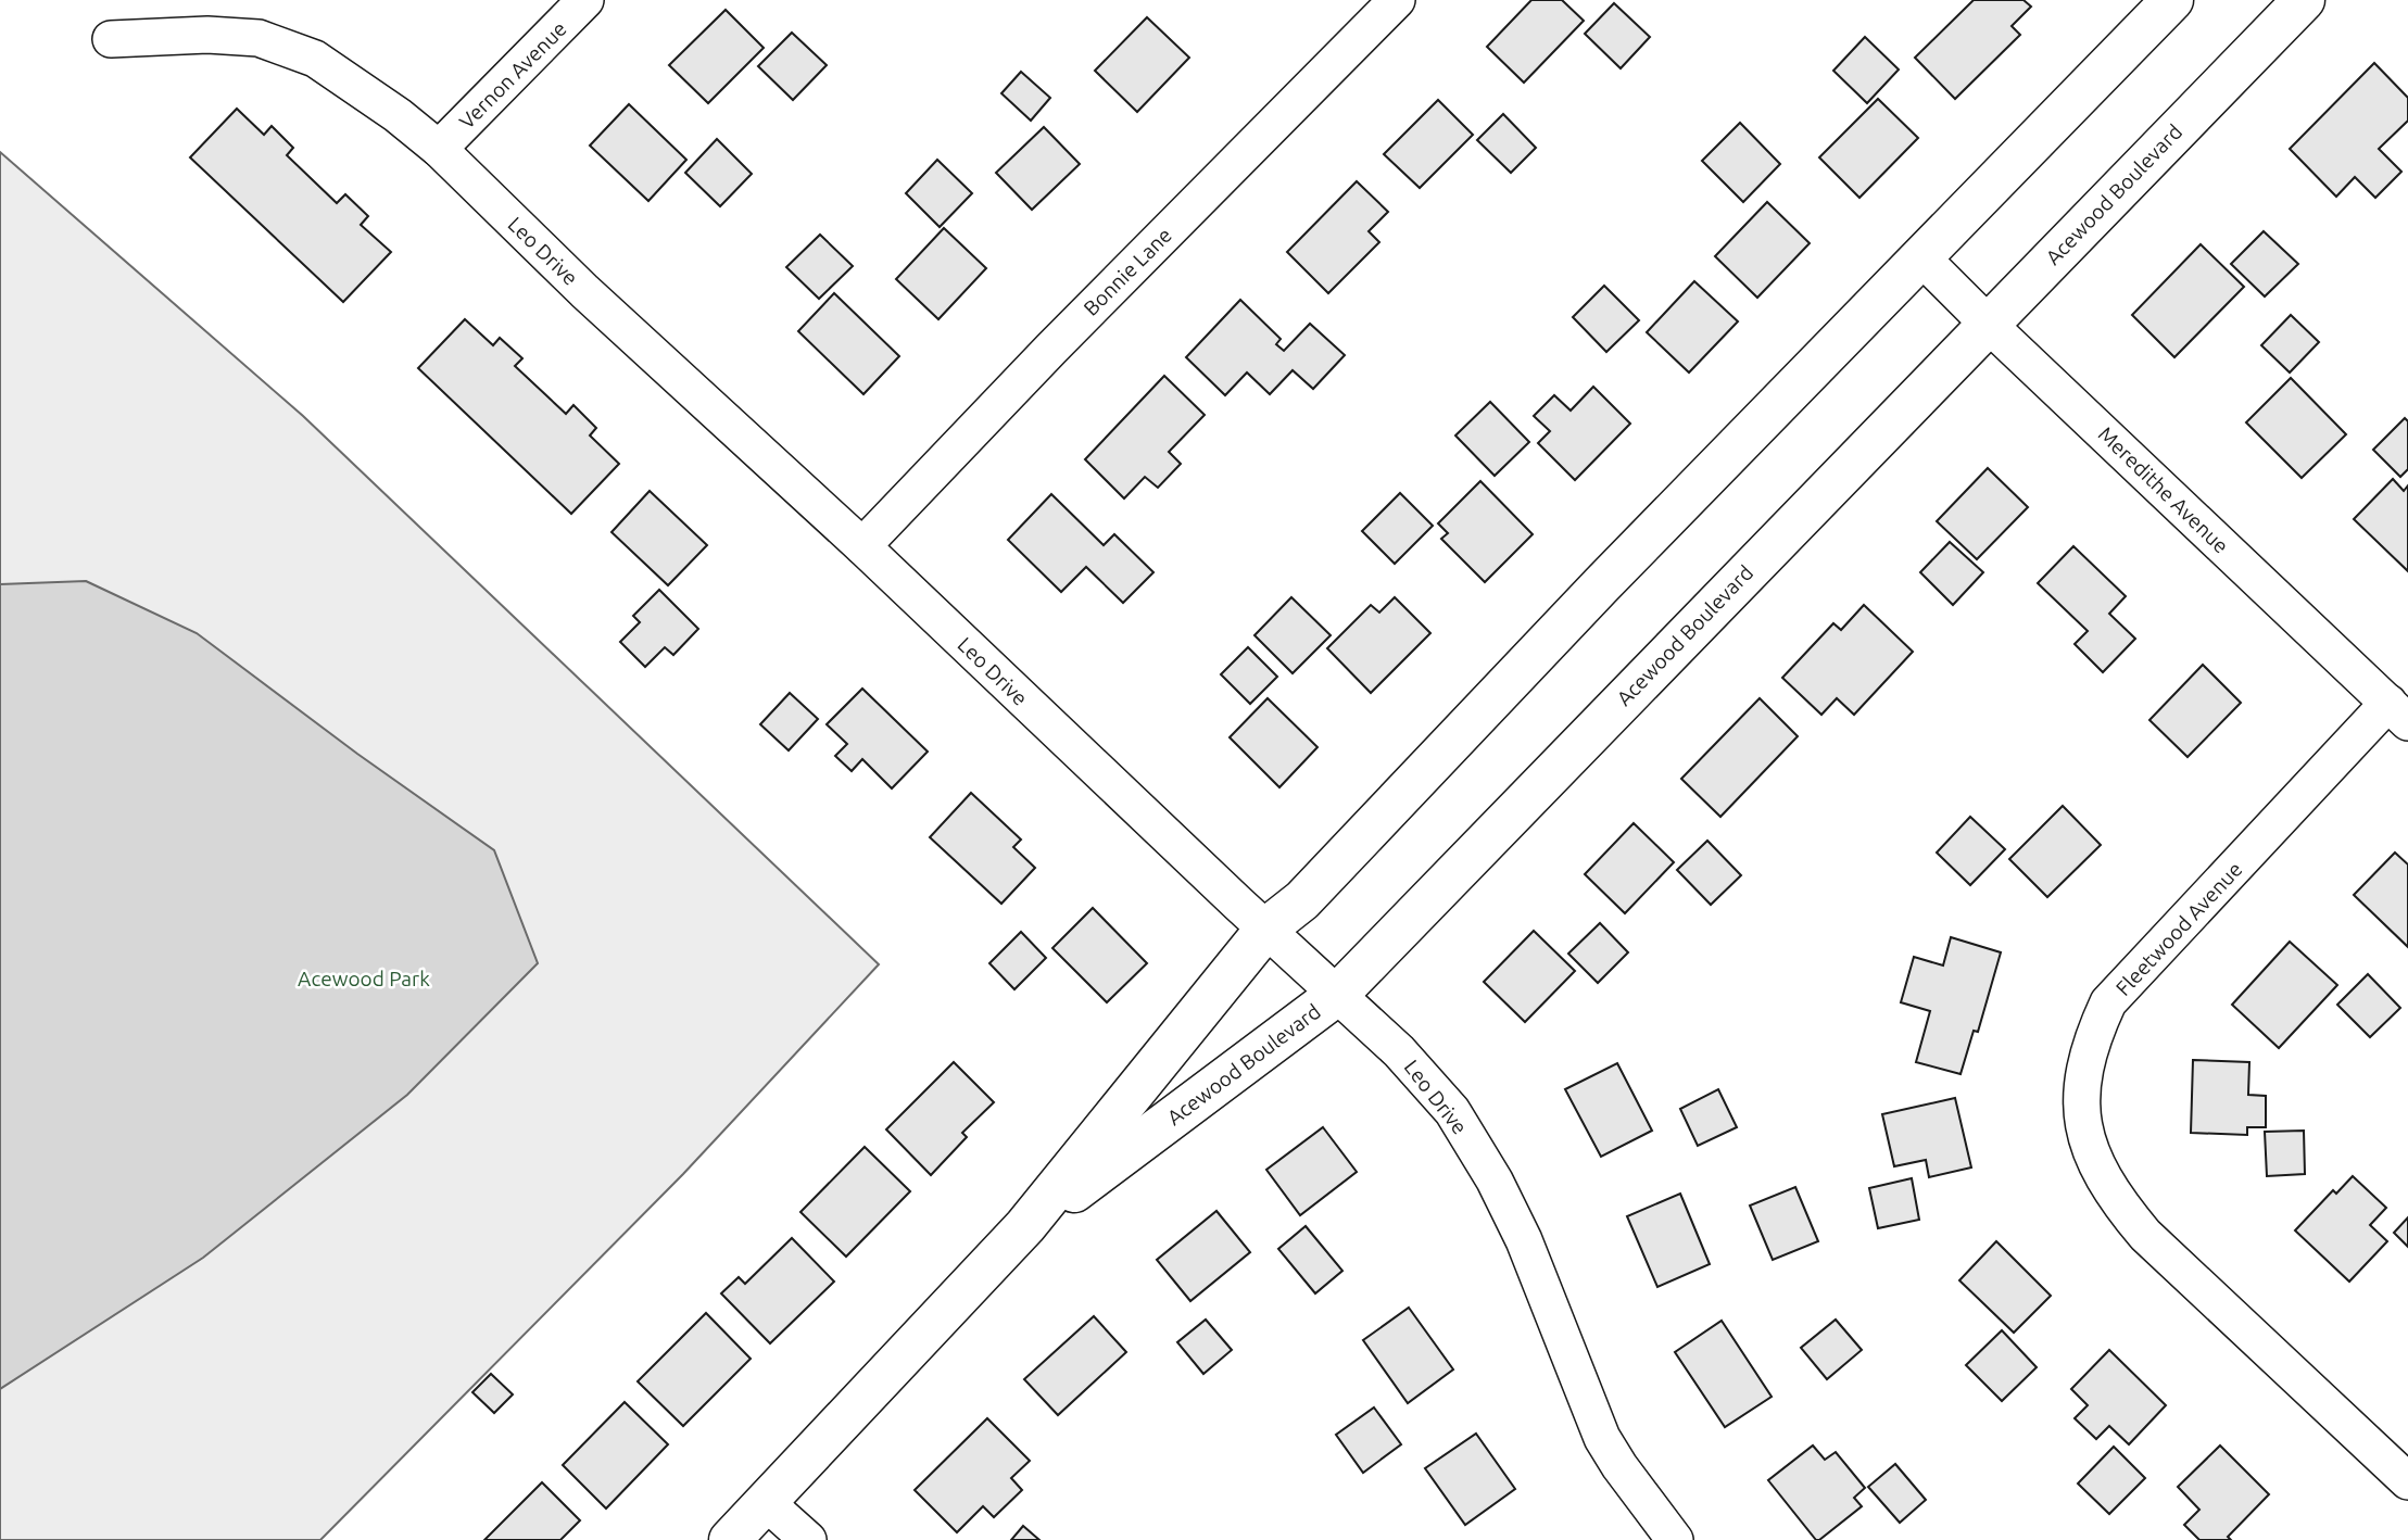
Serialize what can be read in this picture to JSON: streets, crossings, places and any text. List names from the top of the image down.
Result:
{
  "streets": {
    "street": [
      "Vernon Avenue",
      "Acewood Boulevard",
      "Leo Drive",
      "Bonnie Lane",
      "Meredithe Avenue",
      "Fleetwood Avenue"
    ]
  },
  "crossings": [
    ["Vernon Avenue", "Leo Drive"],
    ["Acewood Boulevard", "Leo Drive"],
    ["Acewood Boulevard", "Meredithe Avenue"],
    ["Leo Drive", "Bonnie Lane"],
    ["Meredithe Avenue", "Fleetwood Avenue"]
  ],
  "parks": ["Acewood Park"]
}
